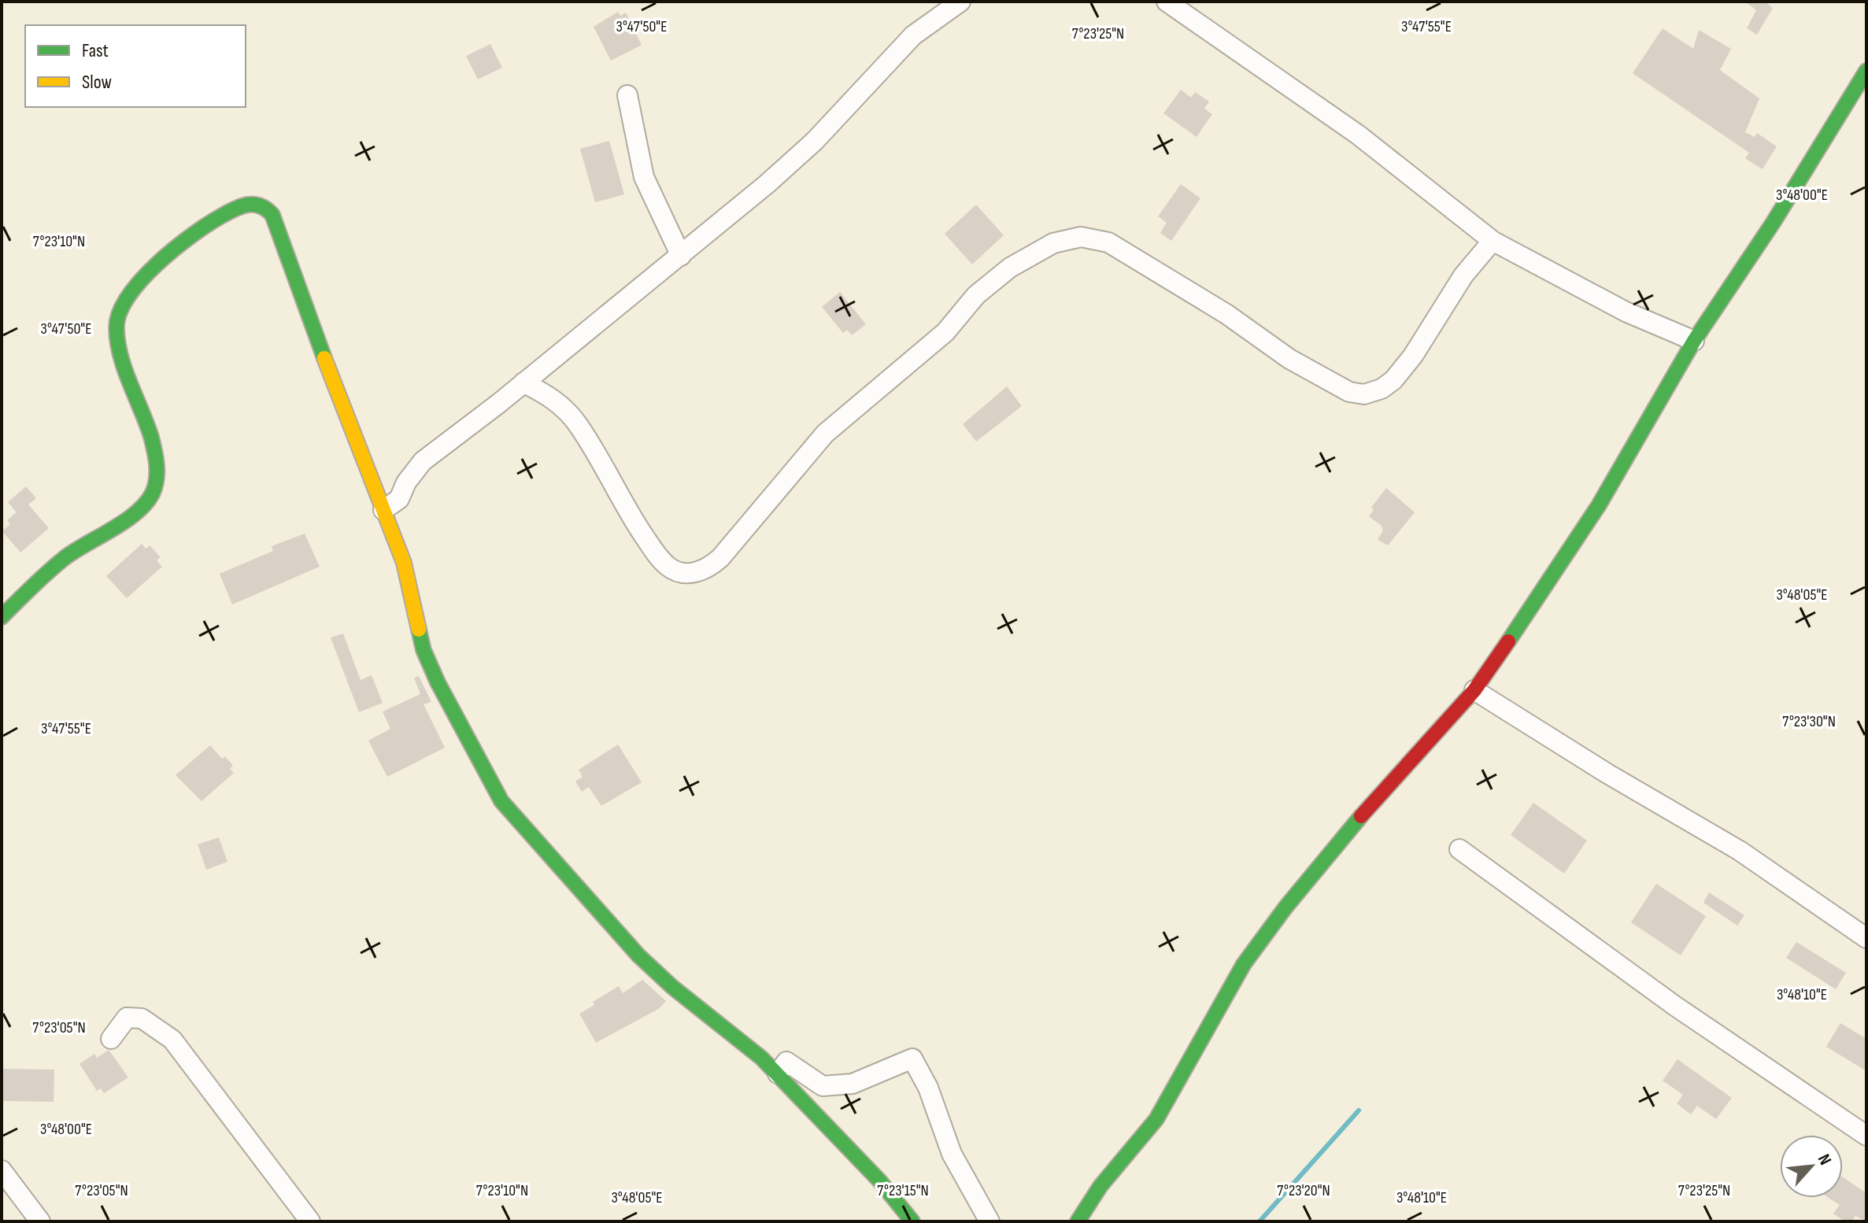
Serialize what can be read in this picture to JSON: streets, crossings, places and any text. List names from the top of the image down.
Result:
{
  "legend": ["Fast", "Slow"],
  "north": "top right",
  "coordinates": [
    "3°47'50\"E",
    "3°47'55\"E",
    "7°23'25\"N",
    "3°48'00\"E",
    "7°23'10\"N",
    "3°48'05\"E",
    "7°23'30\"N",
    "3°48'10\"E",
    "7°23'05\"N",
    "7°23'15\"N",
    "7°23'20\"N"
  ]
}
